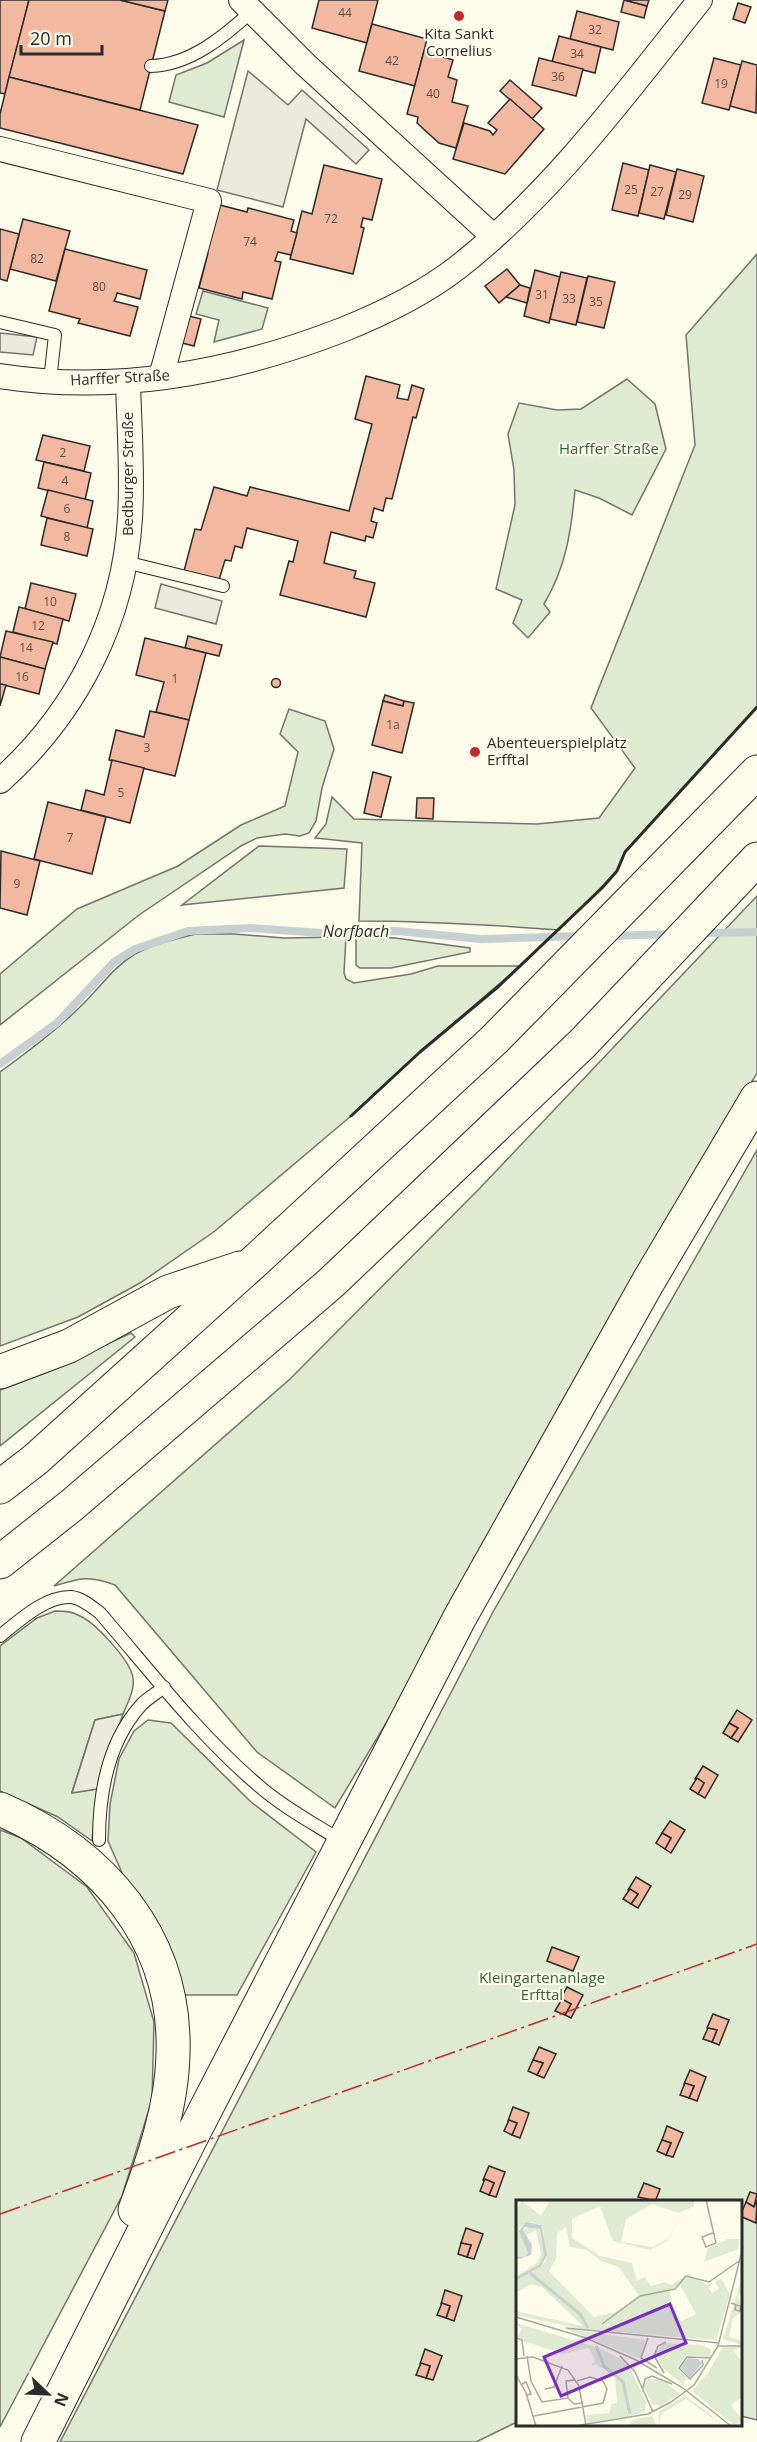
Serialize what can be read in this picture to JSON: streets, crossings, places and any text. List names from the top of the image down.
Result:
{
  "streets": {
    "street": ["Harffer Straße", "Bedburger Straße"]
  },
  "crossings": [
    ["Harffer Straße", "Bedburger Straße"]
  ],
  "water": ["Norfbach"],
  "parks": ["Harffer Straße", "Kleingartenanlage Erfttal"],
  "places": ["Kita Sankt Cornelius", "Abenteuerspielplatz Erfftal"],
  "house_numbers": [
    "44",
    "32",
    "34",
    "42",
    "36",
    "19",
    "40",
    "25",
    "27",
    "29",
    "72",
    "74",
    "82",
    "80",
    "31",
    "33",
    "35",
    "2",
    "4",
    "6",
    "8",
    "10",
    "12",
    "14",
    "16",
    "1",
    "1a",
    "3",
    "5",
    "7",
    "9"
  ],
  "scale_bar": "20 m",
  "north": "bottom right"
}
